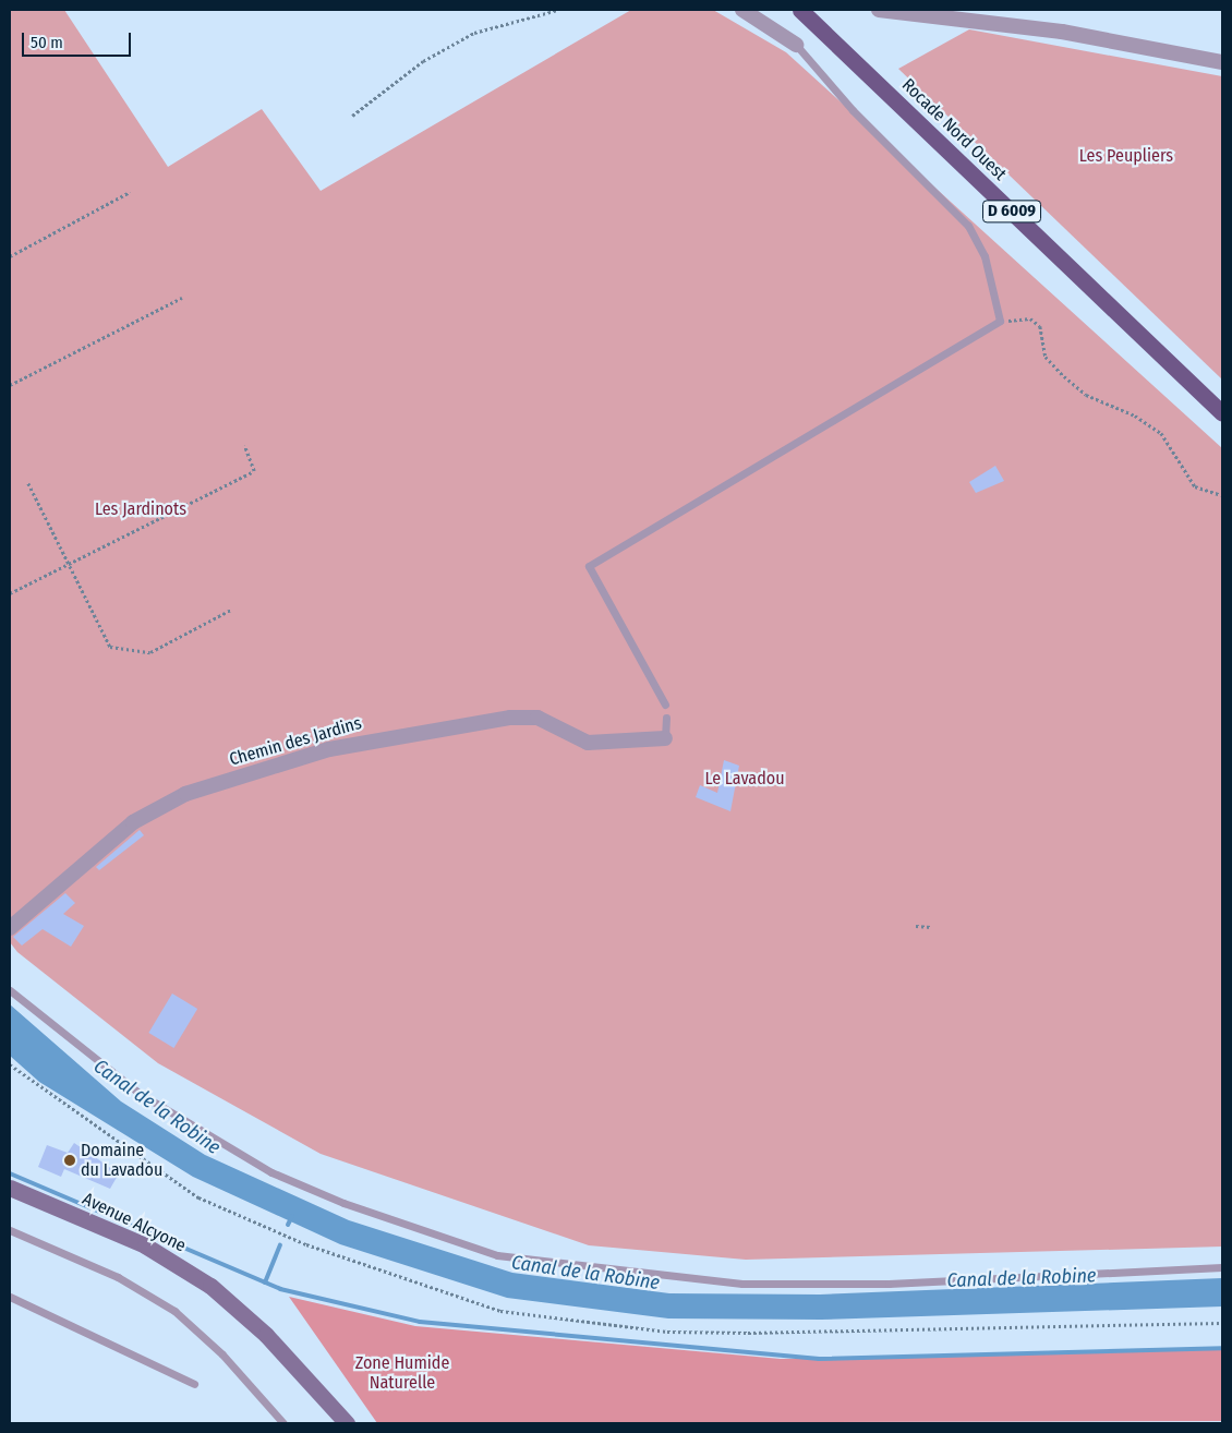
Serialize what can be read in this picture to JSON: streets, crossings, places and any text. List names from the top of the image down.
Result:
{
  "streets": {
    "main road": ["Rocade Nord Ouest", "D 6009"],
    "street": ["Chemin des Jardins", "Avenue Alcyone"]
  },
  "water": ["Canal de la Robine"],
  "parks": [
    "Les Peupliers",
    "Les Jardinots",
    "Le Lavadou",
    "Zone Humide Naturelle"
  ],
  "places": ["Domaine du Lavadou"],
  "scale_bar": "50 m"
}
